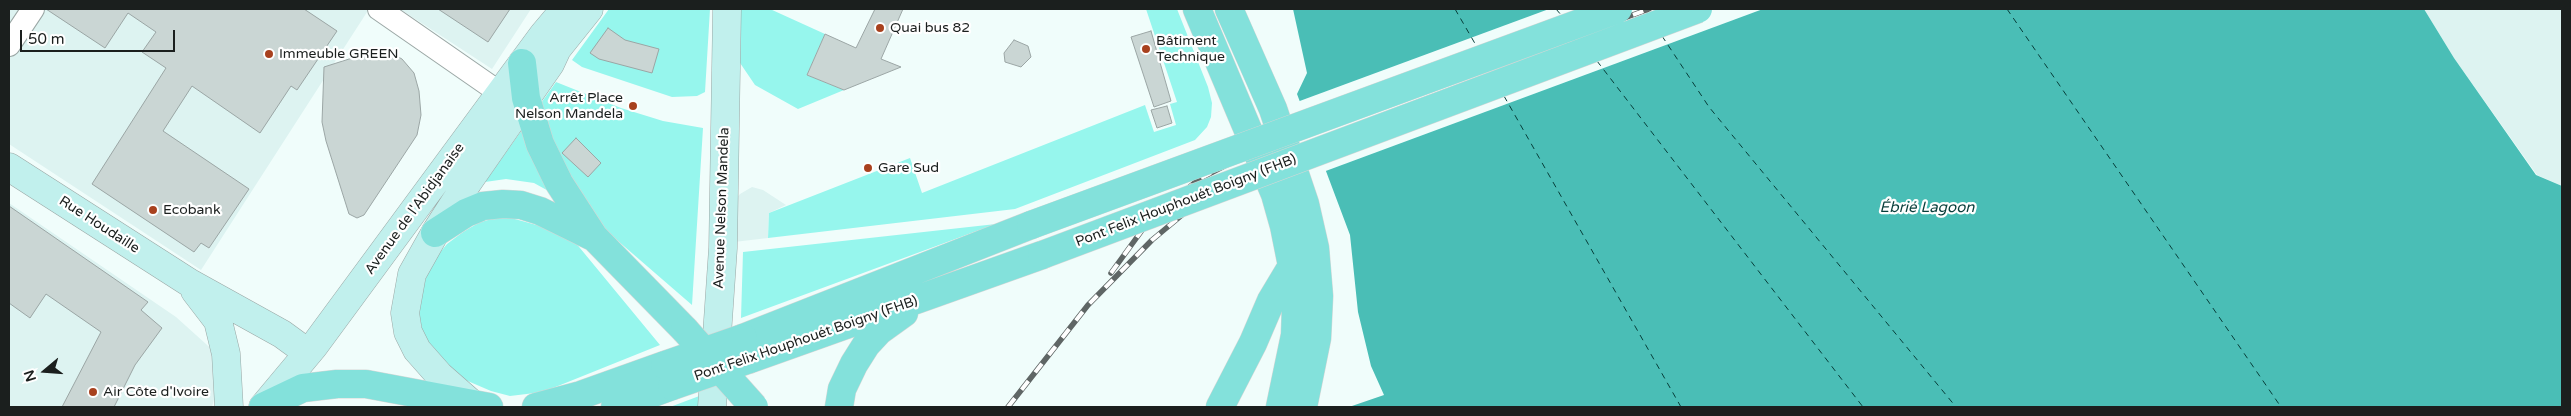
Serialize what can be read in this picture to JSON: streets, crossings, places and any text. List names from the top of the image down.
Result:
{
  "streets": {
    "main road": [
      "Pont Felix Houphouét Boigny (FHB)",
      "Avenue Nelson Mandela",
      "Avenue de l'Abidjanaise",
      "Rue Houdaille"
    ]
  },
  "crossings": [
    ["Avenue de l'Abidjanaise", "Rue Houdaille"]
  ],
  "water": ["Ébrié Lagoon"],
  "places": [
    "Quai bus 82",
    "Bâtiment Technique",
    "Immeuble GREEN",
    "Arrêt Place Nelson Mandela",
    "Gare Sud",
    "Ecobank",
    "Air Côte d'Ivoire"
  ],
  "scale_bar": "50 m",
  "north": "left"
}
